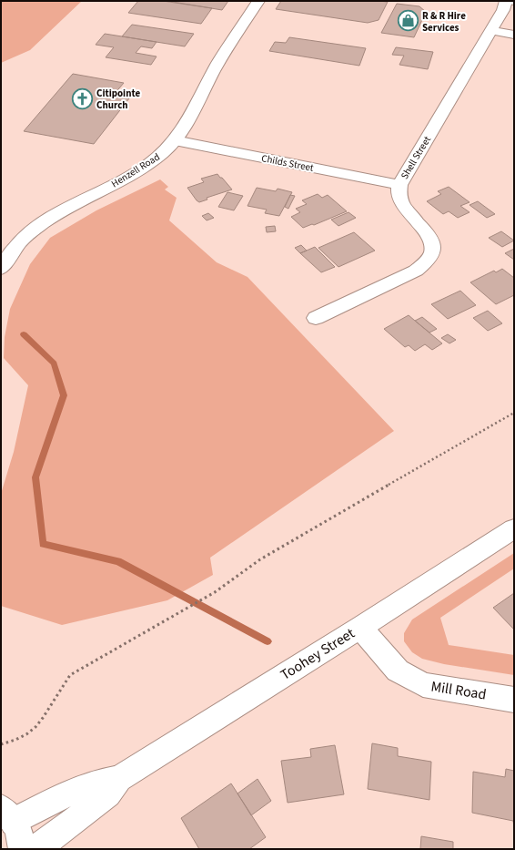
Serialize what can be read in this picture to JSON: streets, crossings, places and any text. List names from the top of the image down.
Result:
{
  "streets": {
    "street": [
      "Shell Street",
      "Childs Street",
      "Henzell Road",
      "Toohey Street",
      "Mill Road"
    ]
  },
  "crossings": [
    ["Shell Street", "Childs Street"],
    ["Childs Street", "Henzell Road"],
    ["Toohey Street", "Mill Road"]
  ],
  "places": {
    "shop": ["R & R Hire Services"],
    "church": ["Citipointe Church"]
  }
}
